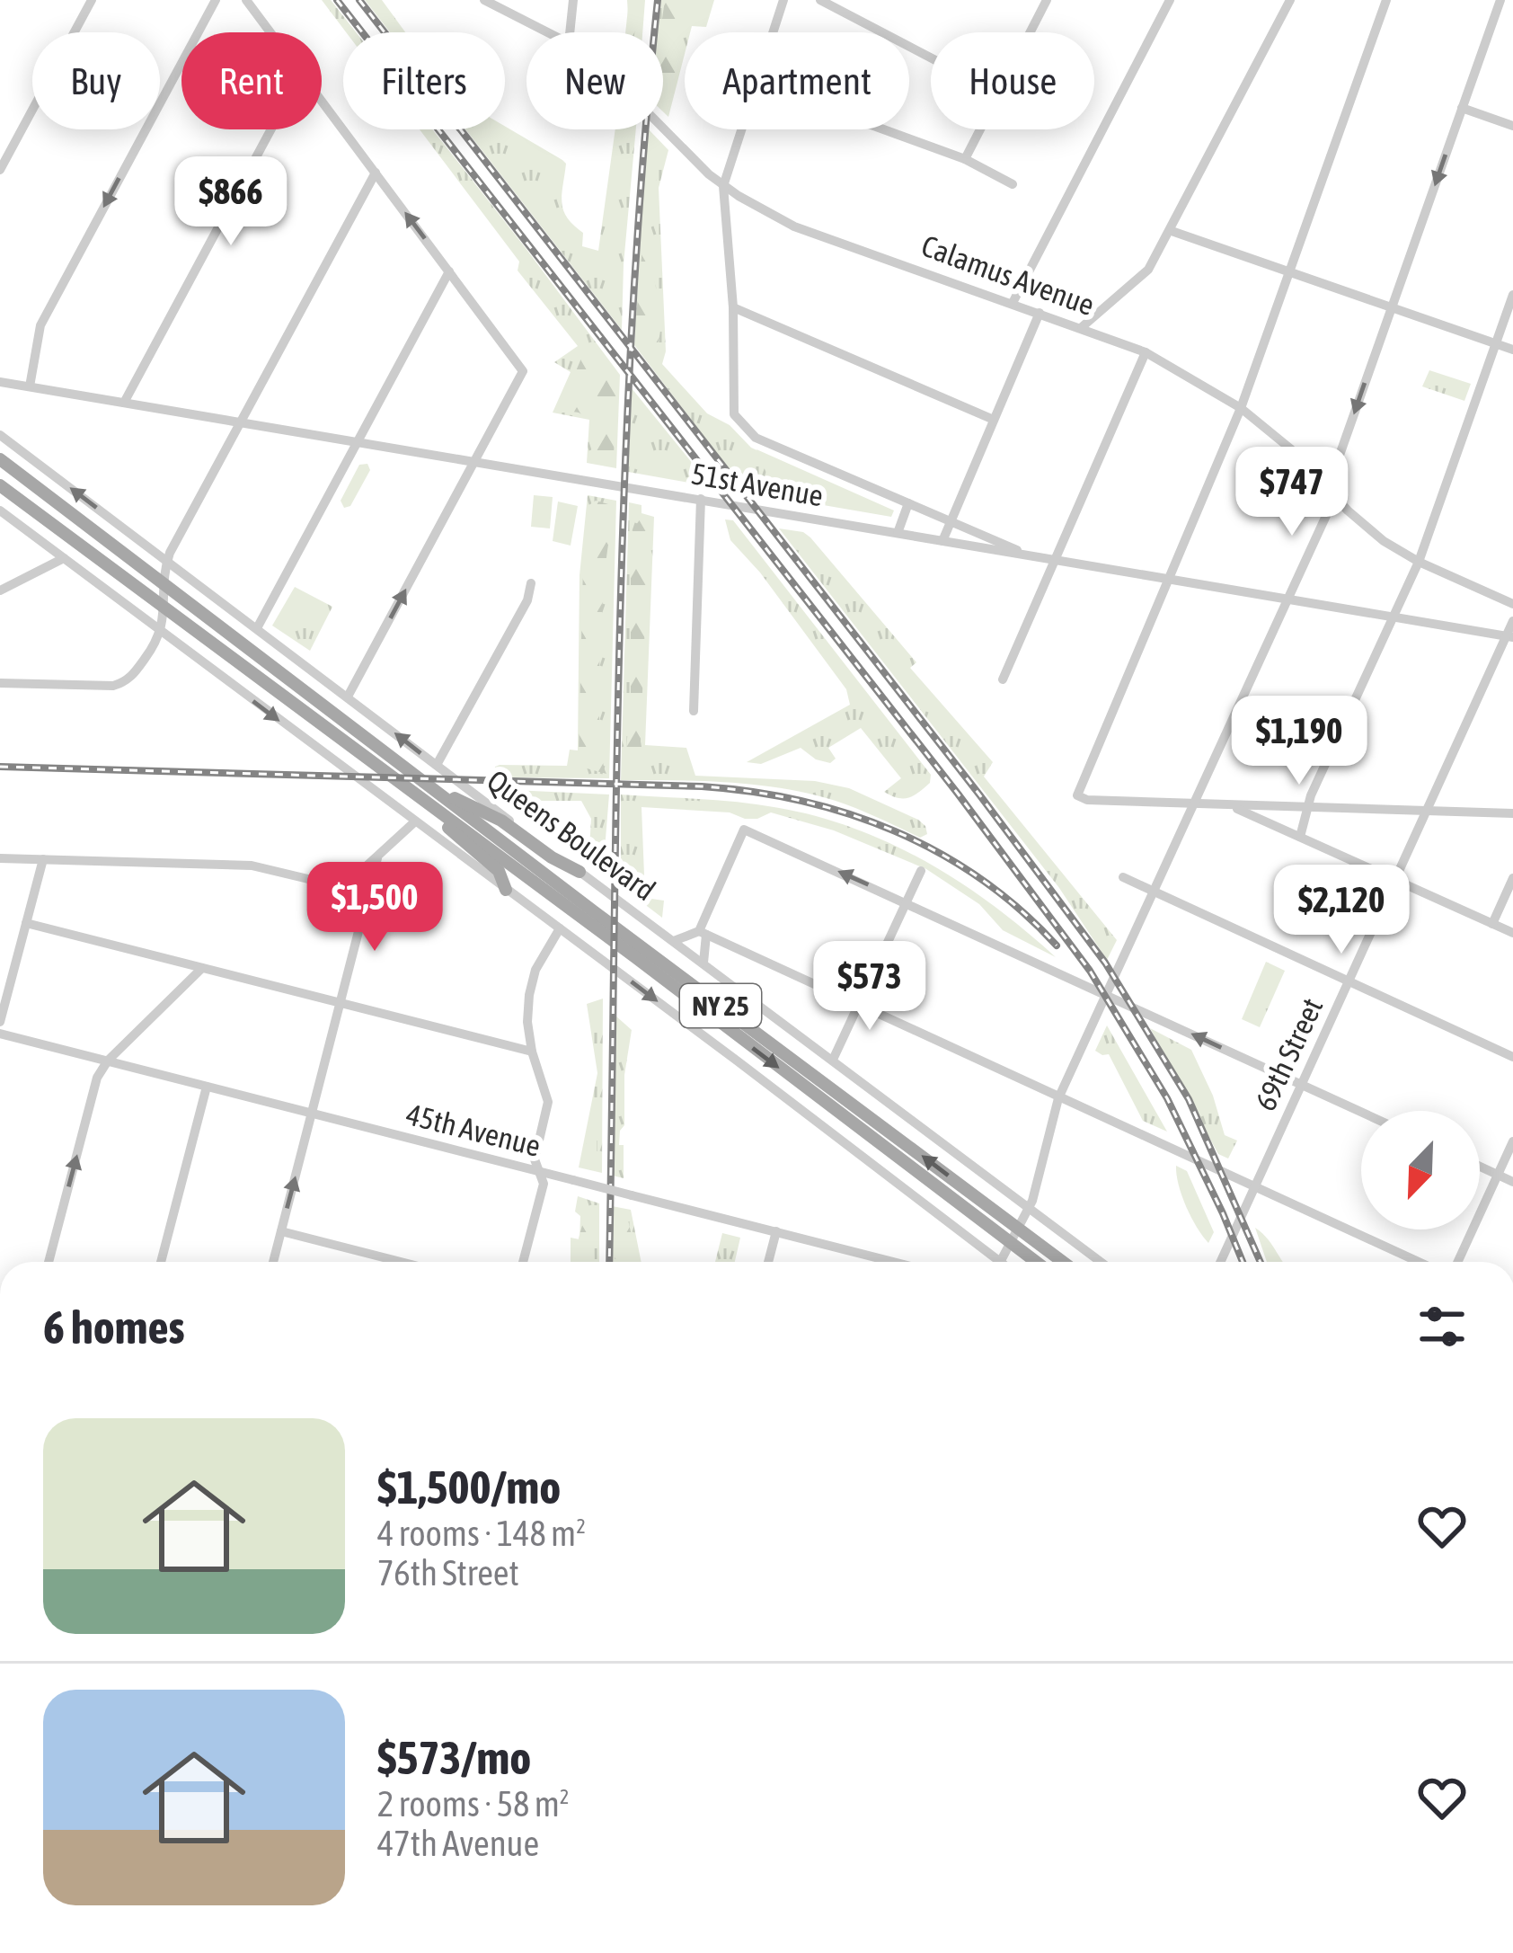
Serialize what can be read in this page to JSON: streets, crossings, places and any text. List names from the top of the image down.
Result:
{
  "streets": {
    "main road": ["Queens Boulevard", "NY 25"],
    "street": [
      "Calamus Avenue",
      "51st Avenue",
      "69th Street",
      "45th Avenue"
    ]
  },
  "crossings": [
    ["51st Avenue", "69th Street"]
  ],
  "north": "bottom left",
  "page": {
    "chip": [
      "Buy",
      "Rent",
      "Filters",
      "New",
      "Apartment",
      "House"
    ],
    "price": [
      "$866",
      "$747",
      "$1,190",
      "$1,500",
      "$2,120",
      "$573"
    ],
    "heading": "6 homes",
    "list": [
      {
        "name": "$1,500/mo",
        "note": "4 rooms · 148 m² · 76th Street"
      },
      {
        "name": "$573/mo",
        "note": "2 rooms · 58 m² · 47th Avenue"
      }
    ]
  }
}
